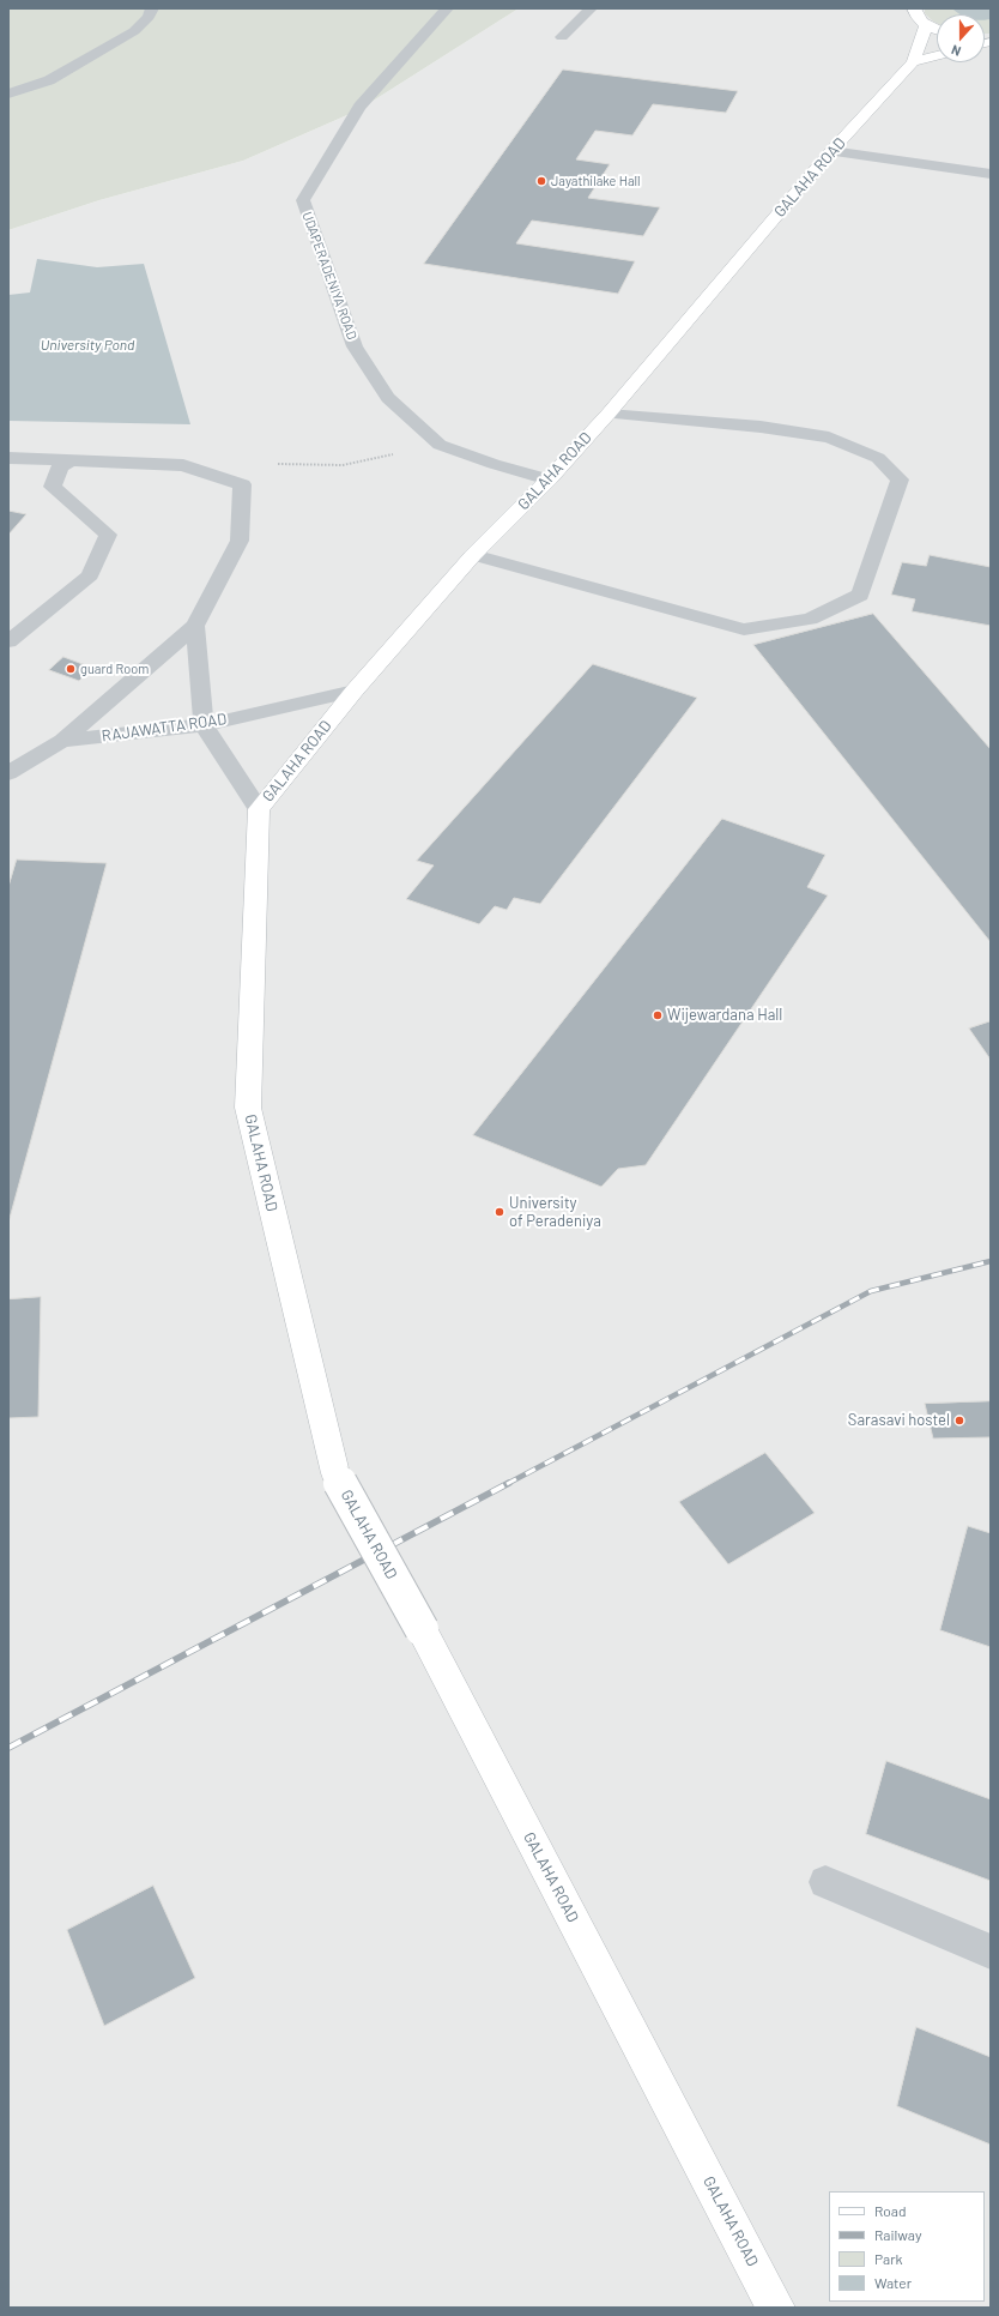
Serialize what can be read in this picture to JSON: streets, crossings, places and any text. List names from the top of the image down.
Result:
{
  "streets": {
    "main road": ["GALAHA ROAD"],
    "street": ["UDAPERADENIYA ROAD", "RAJAWATTA ROAD"]
  },
  "crossings": [
    ["GALAHA ROAD", "UDAPERADENIYA ROAD"],
    ["GALAHA ROAD", "RAJAWATTA ROAD"]
  ],
  "water": ["University Pond"],
  "places": [
    "Jayathilake Hall",
    "guard Room",
    "Wijewardana Hall",
    "University of Peradeniya",
    "Sarasavi hostel"
  ],
  "legend": [
    "Road",
    "Railway",
    "Park",
    "Water"
  ],
  "north": "bottom"
}
